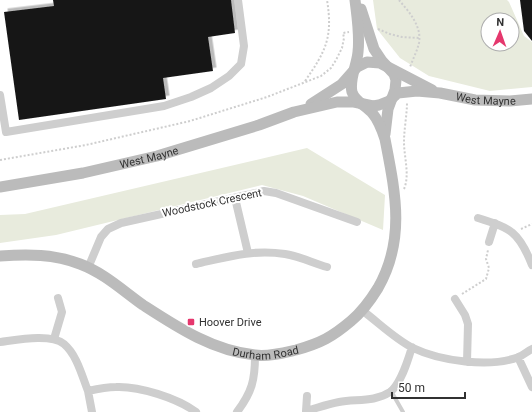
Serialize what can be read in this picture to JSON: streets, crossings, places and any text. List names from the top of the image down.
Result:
{
  "streets": {
    "street": ["West Mayne", "Woodstock Crescent", "Durham Road"]
  },
  "crossings": [
    ["West Mayne", "Durham Road"],
    ["Woodstock Crescent", "Durham Road"]
  ],
  "places": {
    "transit": ["Hoover Drive"]
  },
  "scale_bar": "50 m",
  "north": "top"
}
